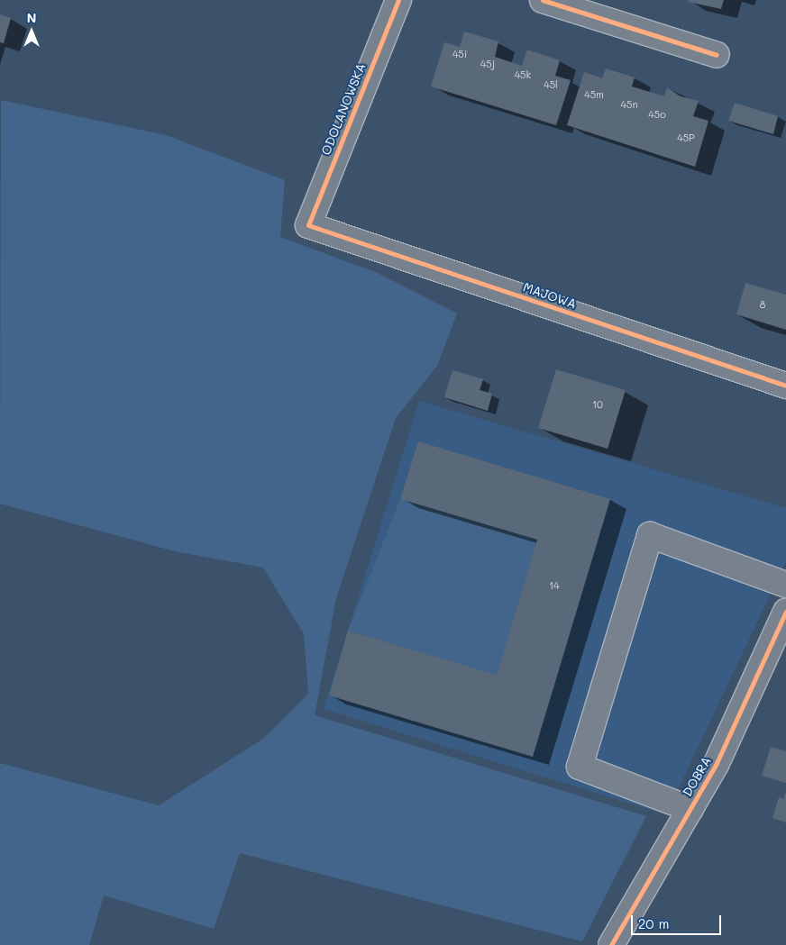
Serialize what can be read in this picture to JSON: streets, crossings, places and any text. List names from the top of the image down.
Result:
{
  "streets": {
    "street": ["ODOLANOWSKA", "MAJOWA", "DOBRA"]
  },
  "crossings": [
    ["ODOLANOWSKA", "MAJOWA"]
  ],
  "house_numbers": [
    "45i",
    "45j",
    "45k",
    "45l",
    "45m",
    "45n",
    "45o",
    "45P",
    "8",
    "10",
    "14"
  ],
  "scale_bar": "20 m",
  "north": "top"
}
